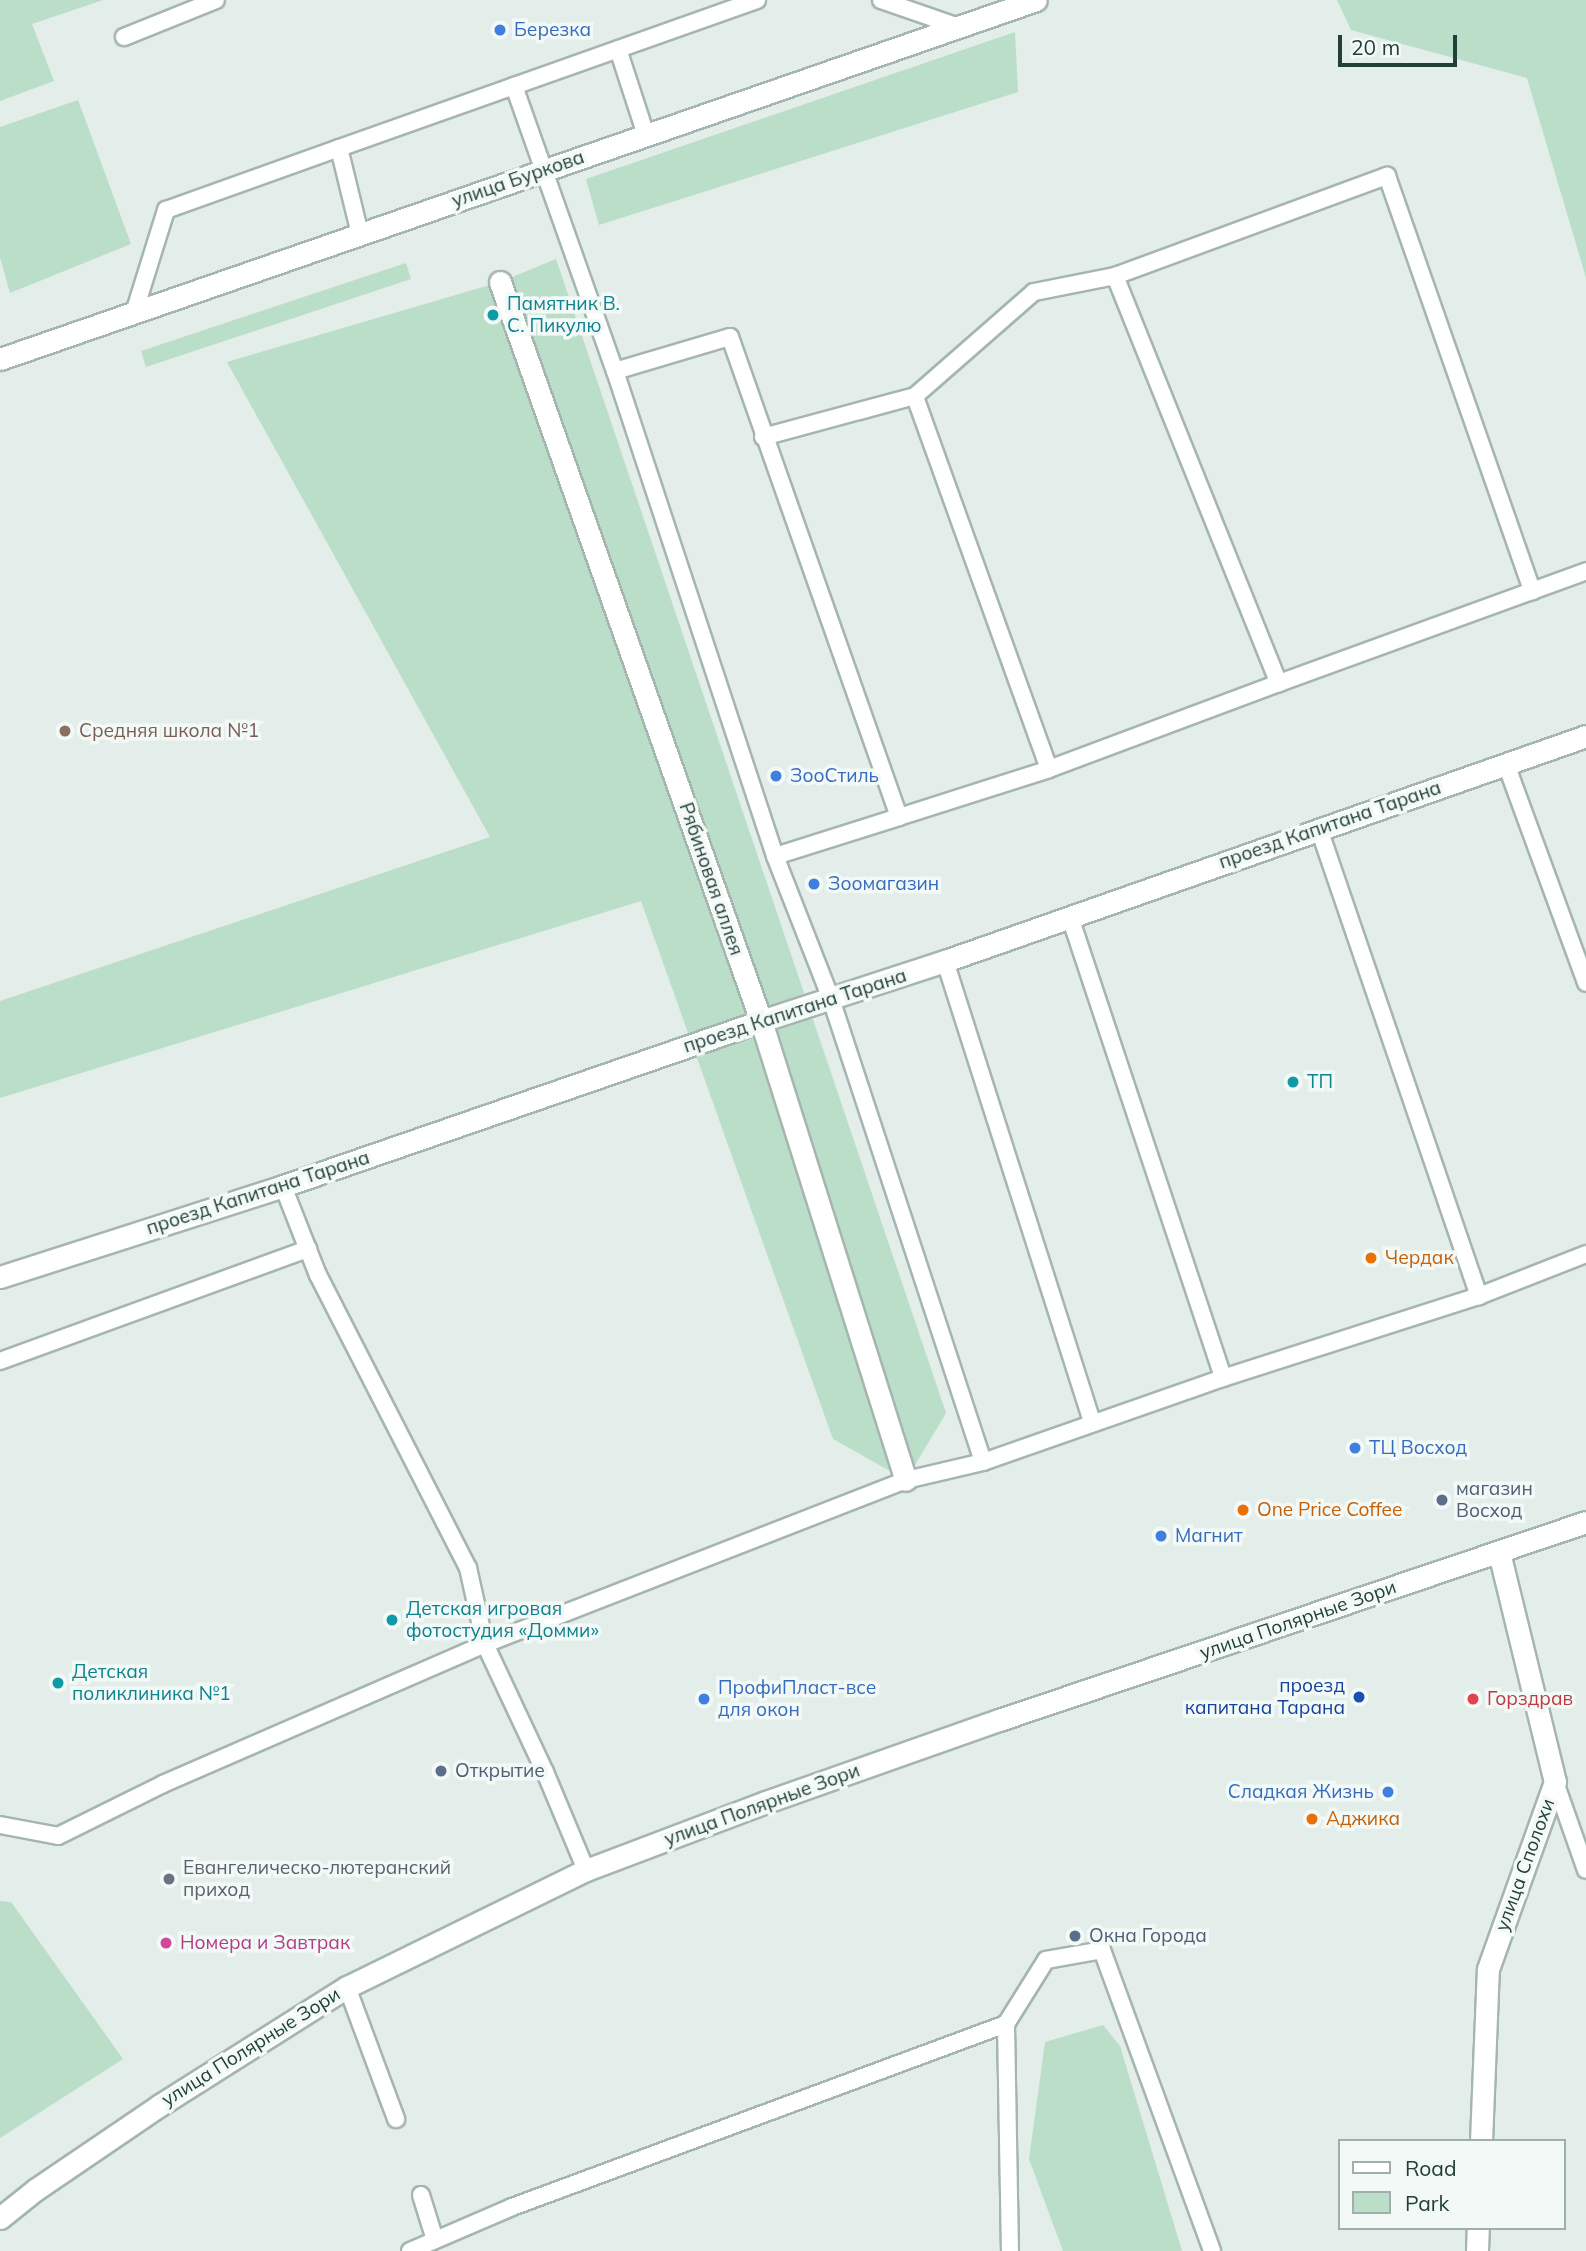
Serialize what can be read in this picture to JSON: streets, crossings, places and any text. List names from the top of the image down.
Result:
{
  "streets": {
    "street": [
      "улица Буркова",
      "проезд Капитана Тарана",
      "Рябиновая аллея",
      "улица Полярные Зори",
      "улица Сполохи"
    ]
  },
  "crossings": [
    ["проезд Капитана Тарана", "Рябиновая аллея"],
    ["улица Полярные Зори", "улица Сполохи"]
  ],
  "places": [
    "Березка",
    "Памятник В. С. Пикулю",
    "Средняя школа №1",
    "ЗооСтиль",
    "Зоомагазин",
    "ТП",
    "Чердак",
    "ТЦ Восход",
    "магазин Восход",
    "One Price Coffee",
    "Магнит",
    "Детская игровая фотостудия «Домми»",
    "Детская поликлиника №1",
    "проезд капитана Тарана",
    "ПрофиПласт-все для окон",
    "Горздрав",
    "Открытие",
    "Сладкая Жизнь",
    "Аджика",
    "Евангелическо-лютеранский приход",
    "Окна Города",
    "Номера и Завтрак"
  ],
  "legend": ["Road", "Park"],
  "scale_bar": "20 m"
}
